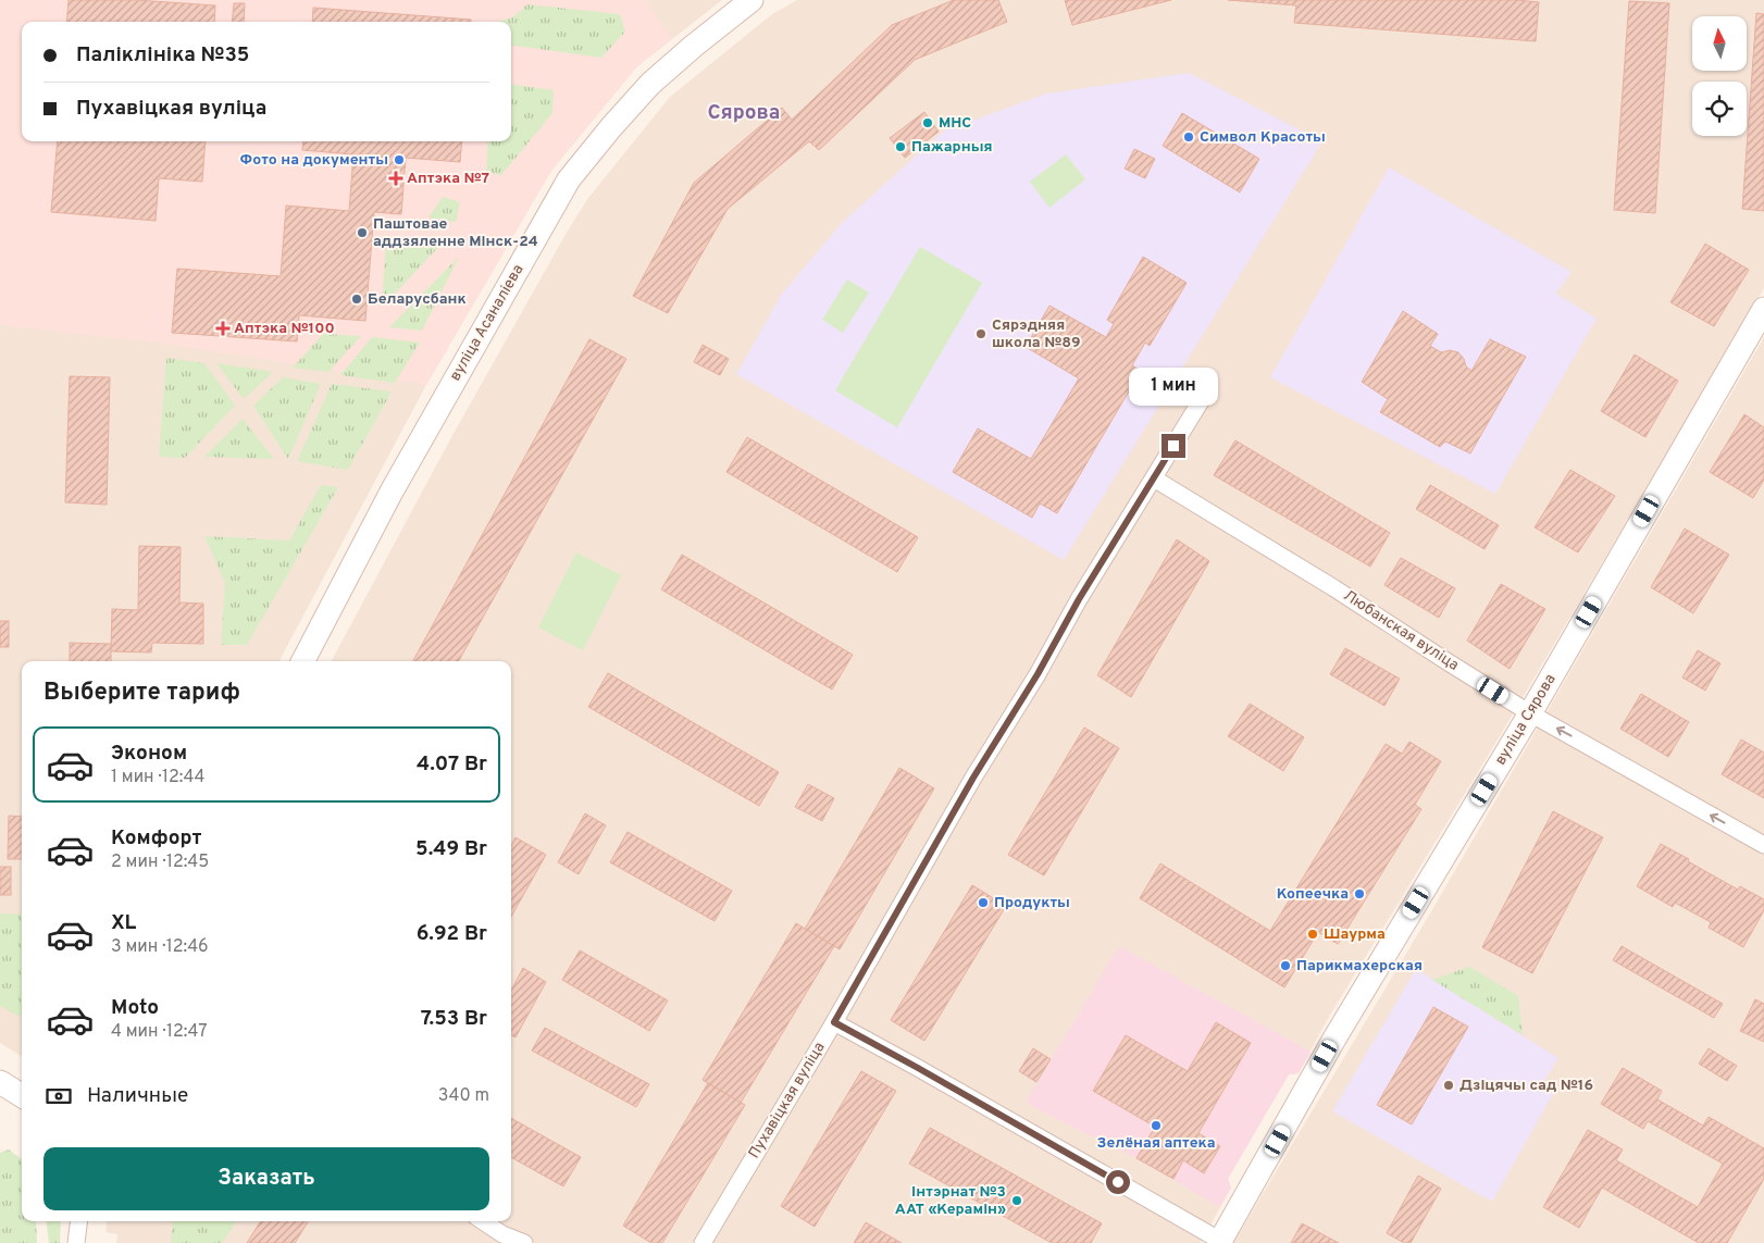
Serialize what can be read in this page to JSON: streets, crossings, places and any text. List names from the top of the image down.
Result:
{
  "streets": {
    "street": [
      "вуліца Асаналіева",
      "Любанская вуліца",
      "вуліца Сярова",
      "Пухавіцкая вуліца"
    ]
  },
  "crossings": [
    ["Любанская вуліца", "вуліца Сярова"],
    ["Любанская вуліца", "Пухавіцкая вуліца"]
  ],
  "one_way": ["Любанская вуліца"],
  "districts": ["Сярова"],
  "places": {
    "other": [
      "МНС",
      "Символ Красоты",
      "Пажарныя",
      "Фото на документы",
      "Паштовае аддзяленне Мінск-24",
      "Беларусбанк",
      "Сярэдняя школа №89",
      "Копеечка",
      "Продукты",
      "Шаурма",
      "Парикмахерская",
      "Дзіцячы сад №16",
      "Зелёная аптека",
      "Інтэрнат №3 ААТ «Керамін»"
    ],
    "health": ["Аптэка №7", "Аптэка №100"]
  },
  "north": "top",
  "page": {
    "banner": ["Паліклініка №35", "Пухавіцкая вуліца"],
    "bubble": "1 мин",
    "heading": "Выберите тариф",
    "list": [
      {
        "name": "Эконом",
        "note": "1 мин · 12:44",
        "value": "4.07 Br"
      },
      {
        "name": "Комфорт",
        "note": "2 мин · 12:45",
        "value": "5.49 Br"
      },
      {
        "name": "XL",
        "note": "3 мин · 12:46",
        "value": "6.92 Br"
      },
      {
        "name": "Moto",
        "note": "4 мин · 12:47",
        "value": "7.53 Br"
      }
    ],
    "pay": ["Наличные", "340 m"],
    "buttons": "Заказать"
  }
}
